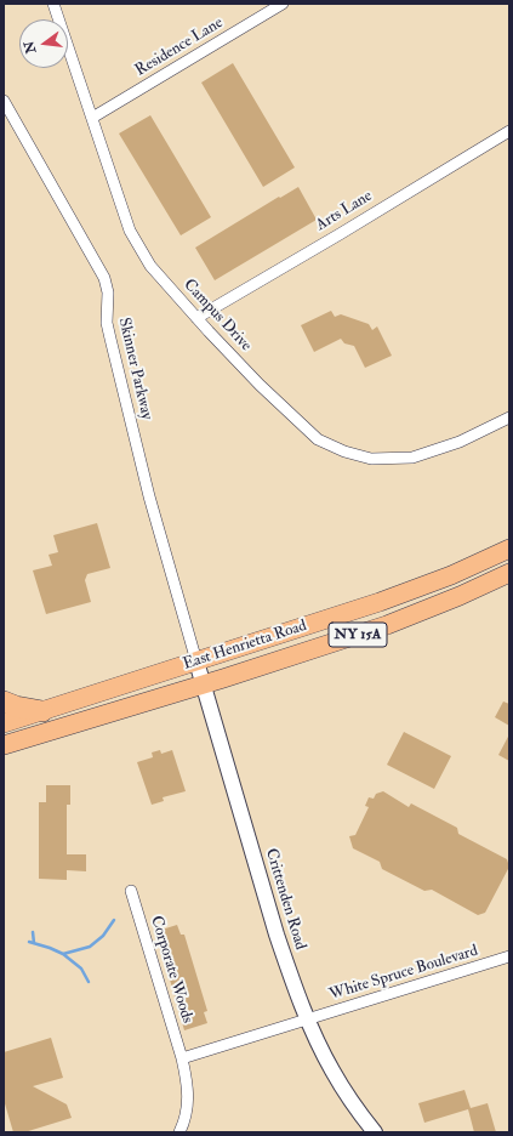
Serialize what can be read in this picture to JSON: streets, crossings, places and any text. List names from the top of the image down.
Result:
{
  "streets": {
    "main road": ["NY 15A", "East Henrietta Road"],
    "street": [
      "Residence Lane",
      "Arts Lane",
      "Campus Drive",
      "Skinner Parkway",
      "Crittenden Road",
      "Corporate Woods",
      "White Spruce Boulevard"
    ]
  },
  "crossings": [
    ["Residence Lane", "Campus Drive"],
    ["Arts Lane", "Campus Drive"],
    ["Skinner Parkway", "East Henrietta Road"],
    ["Skinner Parkway", "Crittenden Road"],
    ["East Henrietta Road", "Crittenden Road"],
    ["Crittenden Road", "White Spruce Boulevard"]
  ],
  "north": "left"
}
